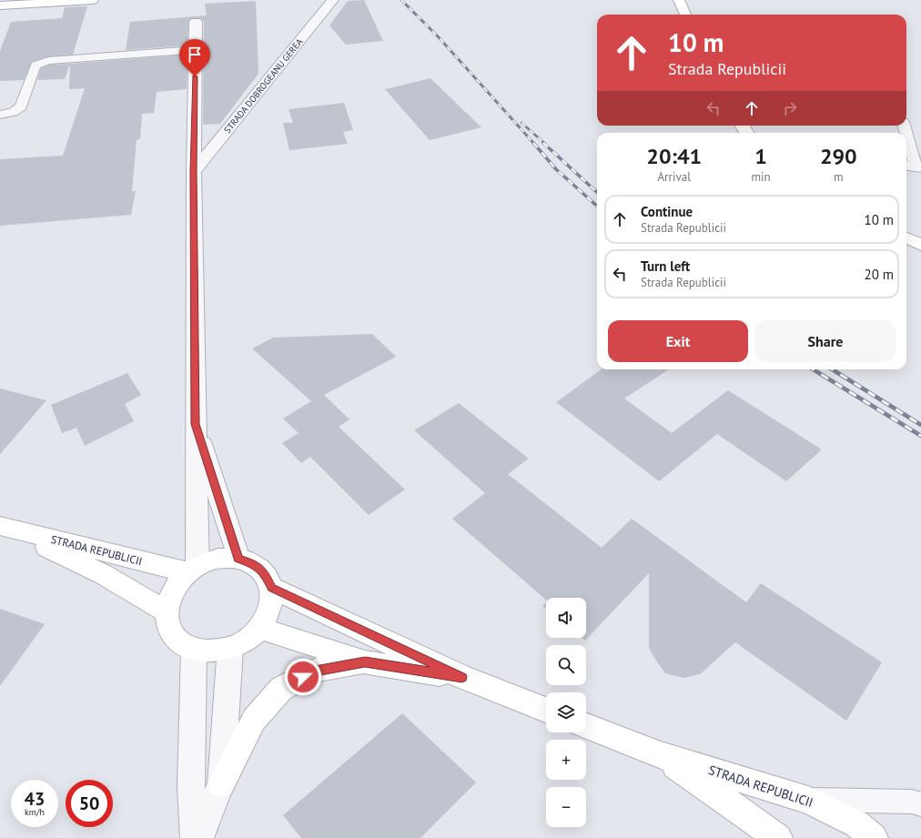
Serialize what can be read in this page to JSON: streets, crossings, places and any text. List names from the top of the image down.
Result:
{
  "streets": {
    "main road": ["STRADA REPUBLICII"],
    "street": ["STRADA DOBROGEANU GEREA"]
  },
  "page": {
    "turn": ["10 m", "Strada Republicii"],
    "eta": [
      "20:41",
      "Arrival",
      "1",
      "min",
      "290",
      "m"
    ],
    "list": [
      {
        "name": "Continue",
        "note": "Strada Republicii",
        "value": "10 m"
      },
      {
        "name": "Turn left",
        "note": "Strada Republicii",
        "value": "20 m"
      }
    ],
    "buttons": ["Exit", "Share"],
    "map_buttons": ["+", "−"],
    "speed": "43 km/h",
    "limit": "50"
  }
}
